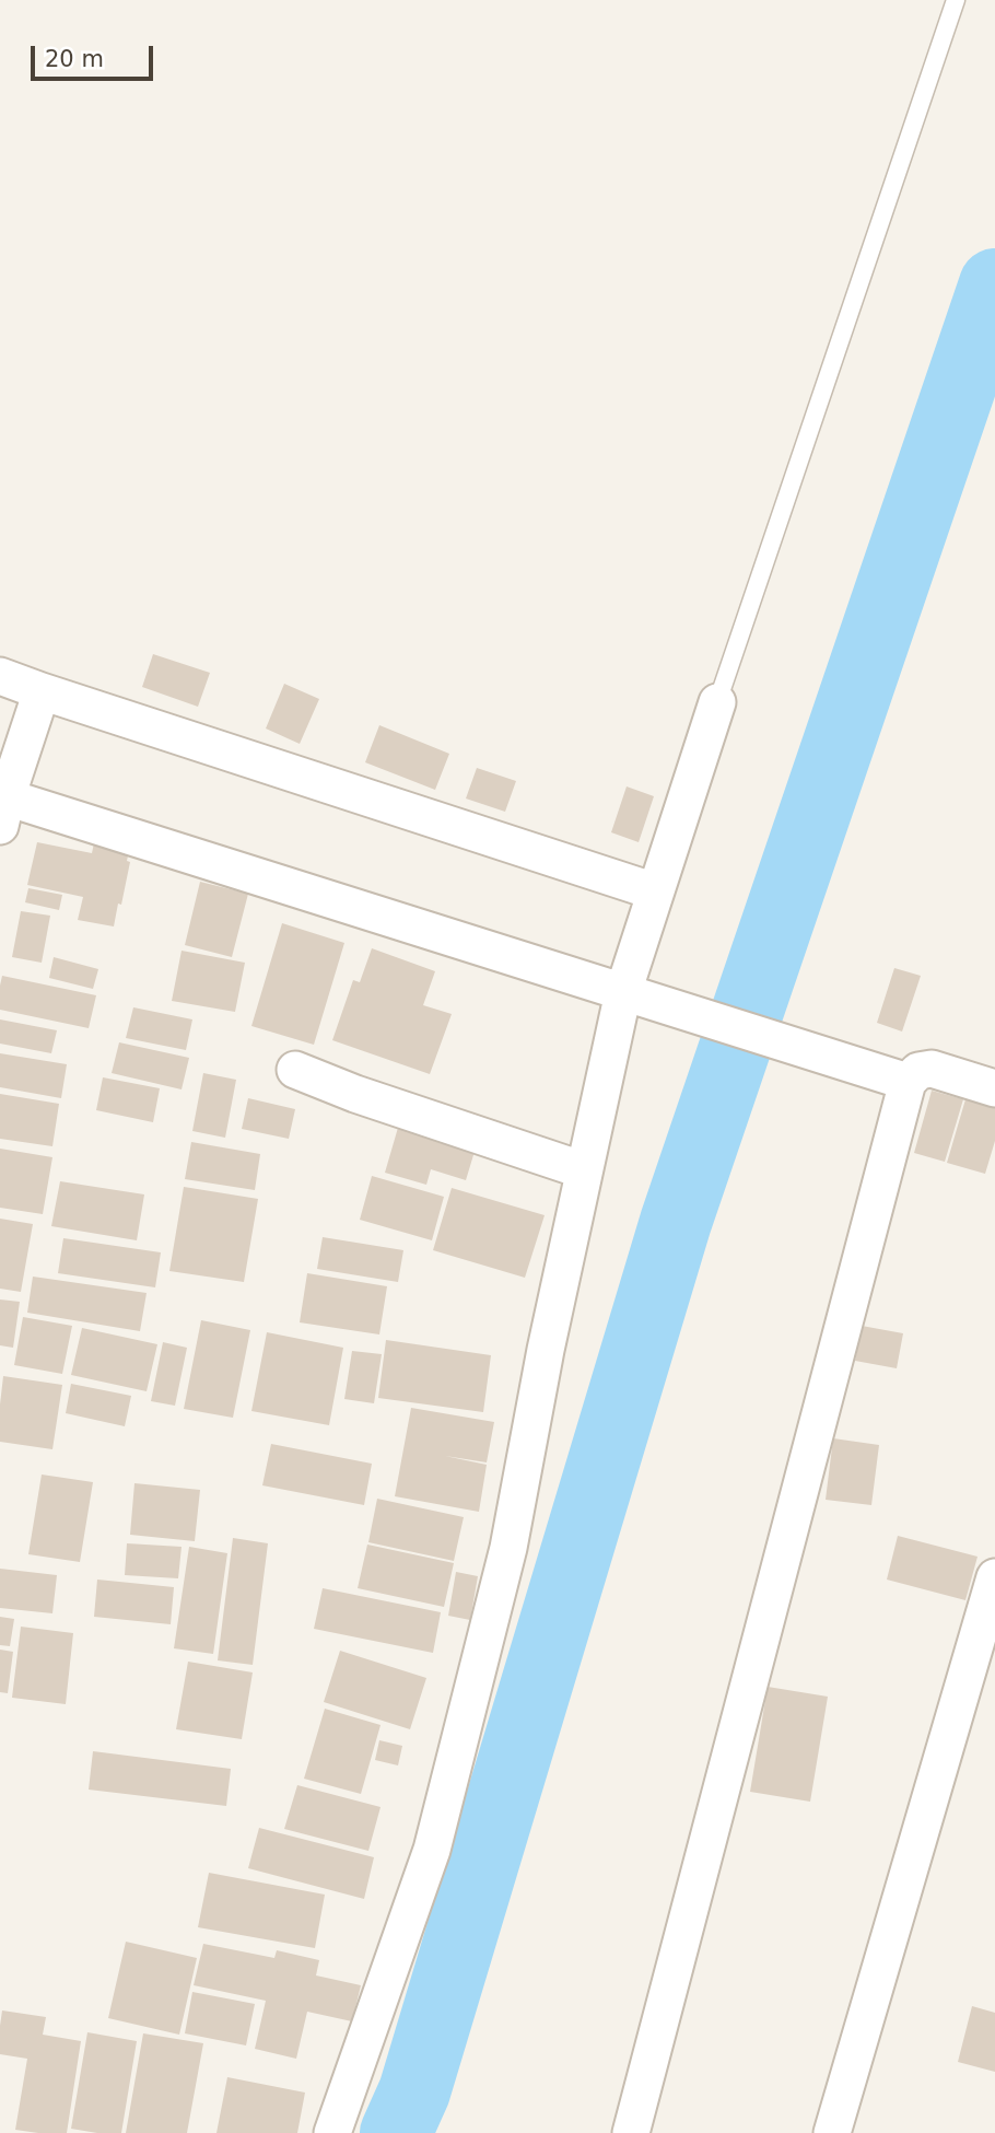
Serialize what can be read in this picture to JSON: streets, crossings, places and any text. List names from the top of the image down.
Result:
{
  "scale_bar": "20 m"
}
